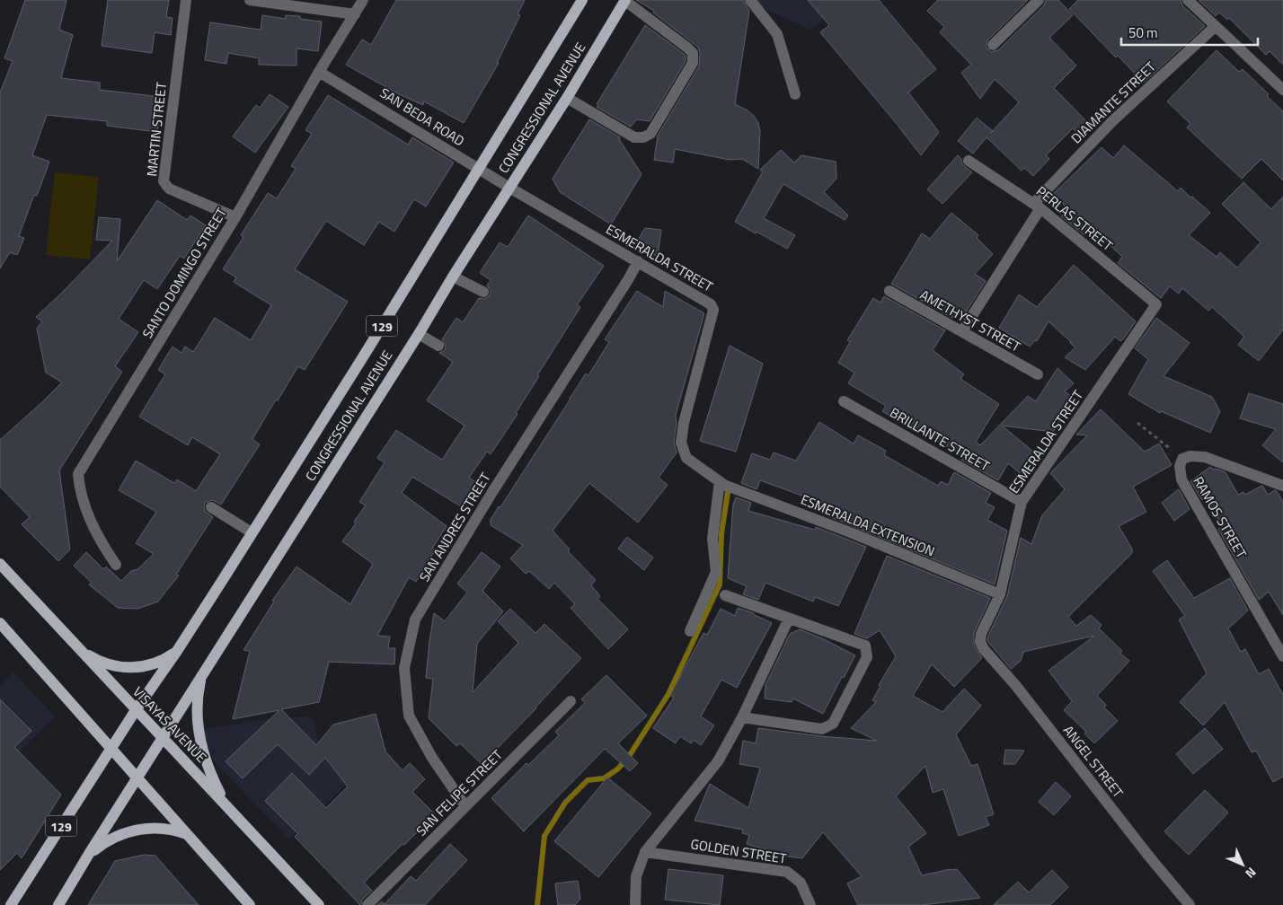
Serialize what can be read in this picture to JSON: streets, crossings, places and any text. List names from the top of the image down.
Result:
{
  "streets": {
    "main road": ["CONGRESSIONAL AVENUE", "129", "VISAYAS AVENUE"],
    "street": [
      "DIAMANTE STREET",
      "SAN BEDA ROAD",
      "MARTIN STREET",
      "PERLAS STREET",
      "ESMERALDA STREET",
      "SANTO DOMINGO STREET",
      "AMETHYST STREET",
      "BRILLANTE STREET",
      "RAMOS STREET",
      "ESMERALDA EXTENSION",
      "SAN ANDRES STREET",
      "ANGEL STREET",
      "SAN FELIPE STREET",
      "GOLDEN STREET"
    ]
  },
  "crossings": [
    ["DIAMANTE STREET", "PERLAS STREET"],
    ["DIAMANTE STREET", "AMETHYST STREET"],
    ["CONGRESSIONAL AVENUE", "SAN BEDA ROAD"],
    ["CONGRESSIONAL AVENUE", "ESMERALDA STREET"],
    ["CONGRESSIONAL AVENUE", "129"],
    ["CONGRESSIONAL AVENUE", "VISAYAS AVENUE"],
    ["SAN BEDA ROAD", "ESMERALDA STREET"],
    ["SAN BEDA ROAD", "SANTO DOMINGO STREET"],
    ["MARTIN STREET", "SANTO DOMINGO STREET"],
    ["PERLAS STREET", "ESMERALDA STREET"],
    ["ESMERALDA STREET", "BRILLANTE STREET"],
    ["ESMERALDA STREET", "ESMERALDA EXTENSION"],
    ["ESMERALDA STREET", "SAN ANDRES STREET"],
    ["ESMERALDA STREET", "ANGEL STREET"],
    ["129", "VISAYAS AVENUE"],
    ["SAN ANDRES STREET", "SAN FELIPE STREET"]
  ],
  "scale_bar": "50 m",
  "north": "bottom right"
}
